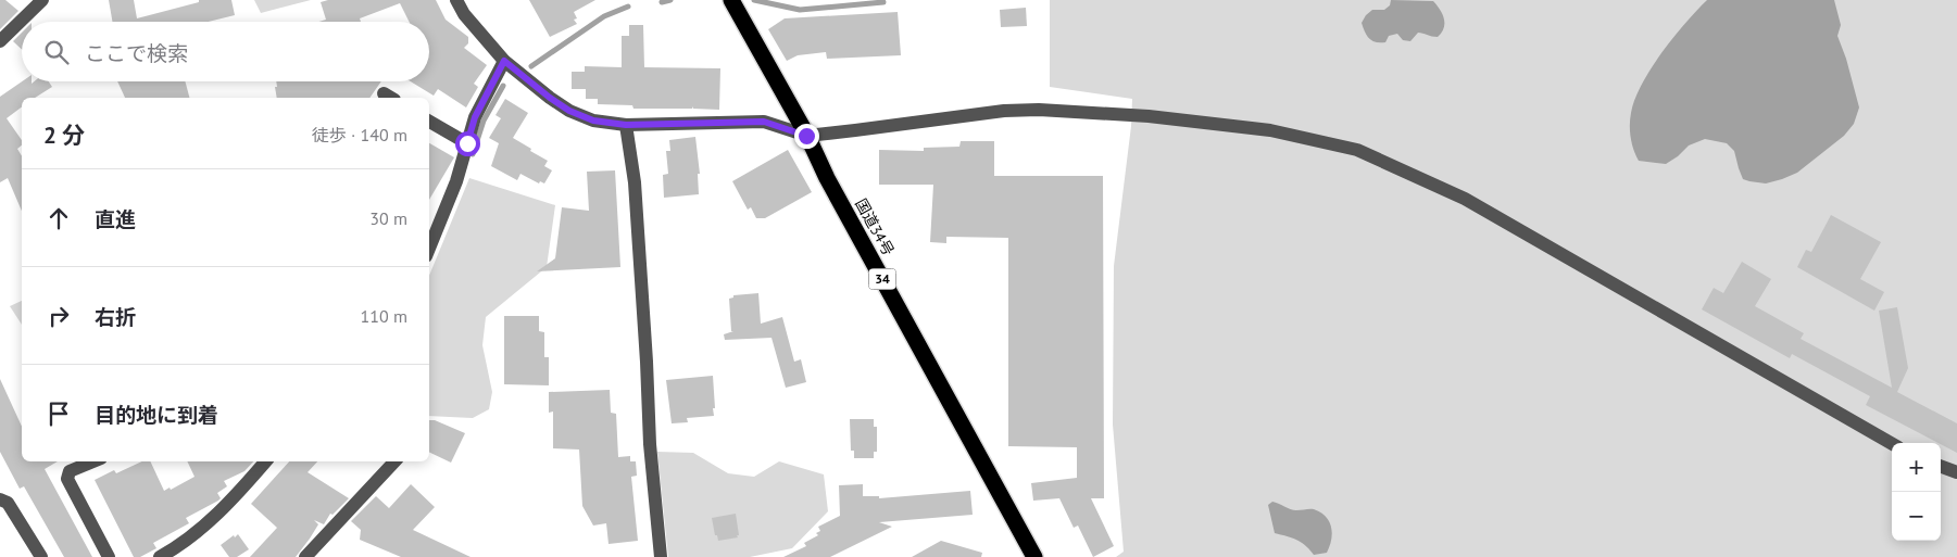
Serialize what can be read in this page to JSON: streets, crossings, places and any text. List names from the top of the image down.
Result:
{
  "streets": {
    "highway": ["国道34号", "34"]
  },
  "page": {
    "search": "ここで検索",
    "heading": ["2 分", "徒歩 · 140 m"],
    "list": [
      ["直進", "30 m"],
      ["右折", "110 m"],
      "目的地に到着"
    ],
    "map_buttons": ["+", "−"]
  }
}
